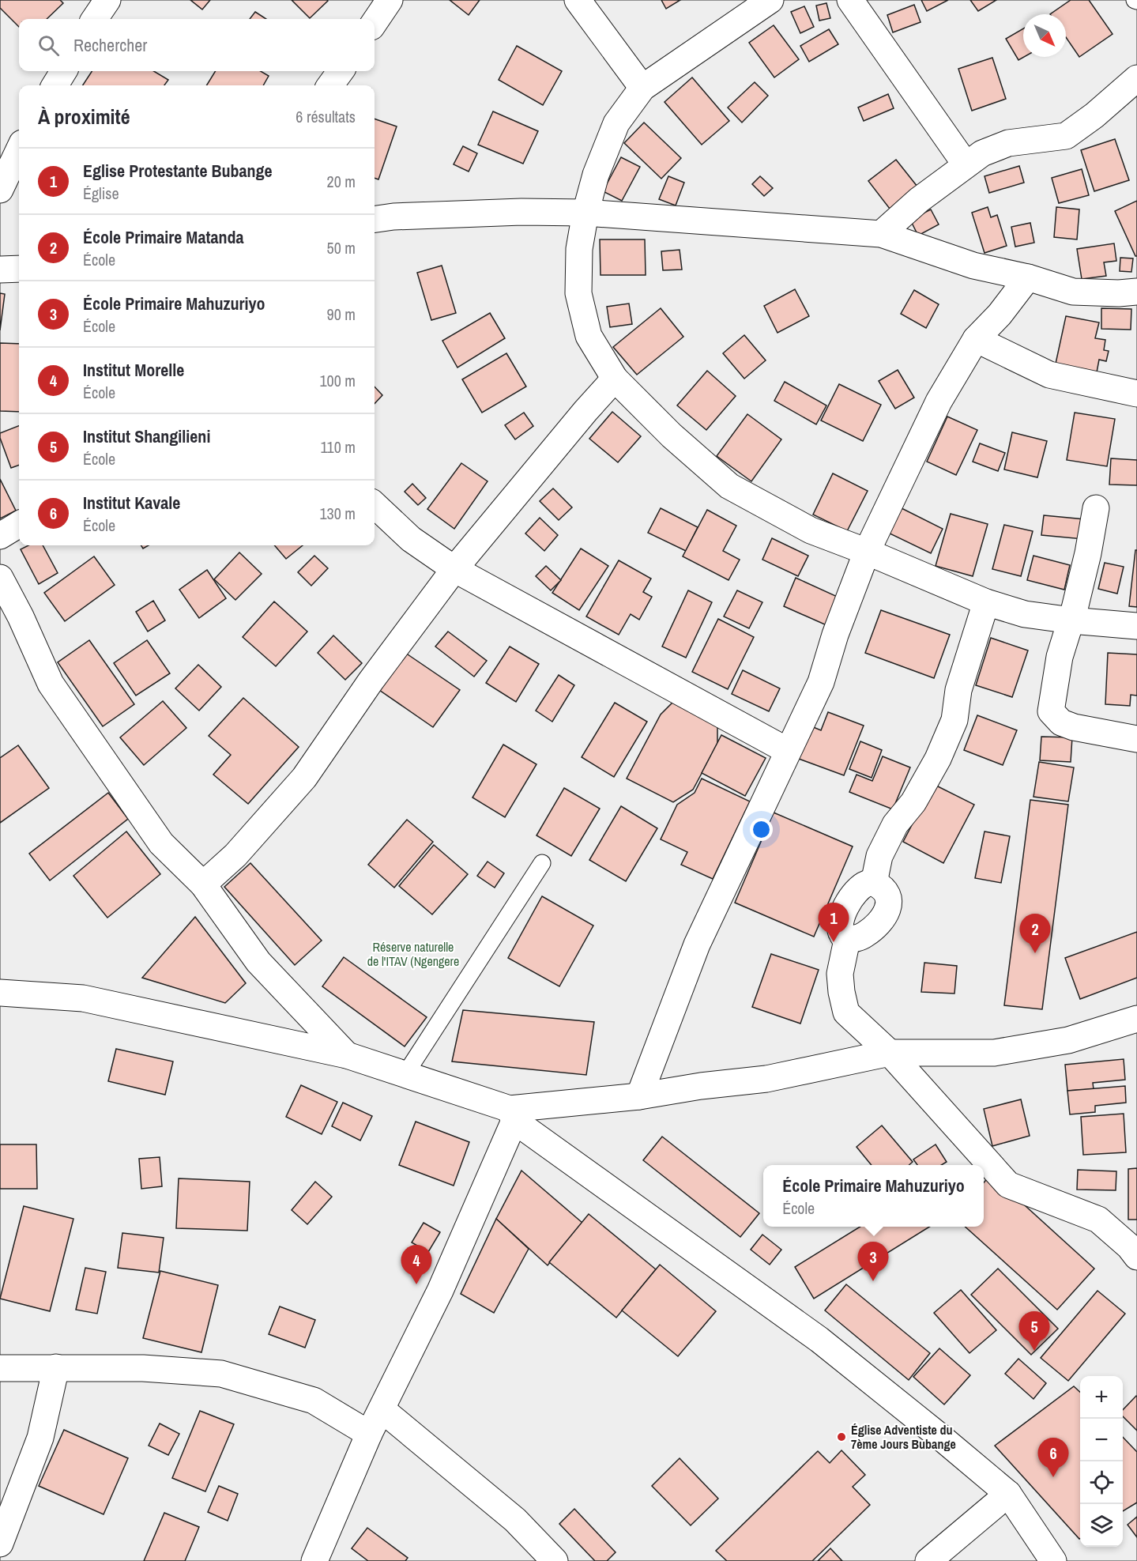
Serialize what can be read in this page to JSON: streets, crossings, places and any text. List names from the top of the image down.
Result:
{
  "parks": ["Réserve naturelle de l'ITAV (Ngengere"],
  "places": ["Église Adventiste du 7ème Jours Bubange"],
  "north": "bottom right",
  "page": {
    "search": "Rechercher",
    "heading": ["À proximité", "6 résultats"],
    "list": [
      {
        "mark": "1",
        "name": "Eglise Protestante Bubange",
        "note": "Église",
        "value": "20 m"
      },
      {
        "mark": "2",
        "name": "École Primaire Matanda",
        "note": "École",
        "value": "50 m"
      },
      {
        "mark": "3",
        "name": "École Primaire Mahuzuriyo",
        "note": "École",
        "value": "90 m"
      },
      {
        "mark": "4",
        "name": "Institut Morelle",
        "note": "École",
        "value": "100 m"
      },
      {
        "mark": "5",
        "name": "Institut Shangilieni",
        "note": "École",
        "value": "110 m"
      },
      {
        "mark": "6",
        "name": "Institut Kavale",
        "note": "École",
        "value": "130 m"
      }
    ],
    "pins": [
      "1",
      "2",
      "3",
      "4",
      "5",
      "6"
    ],
    "popup": ["École Primaire Mahuzuriyo", "École"],
    "map_buttons": ["+", "−"]
  }
}
